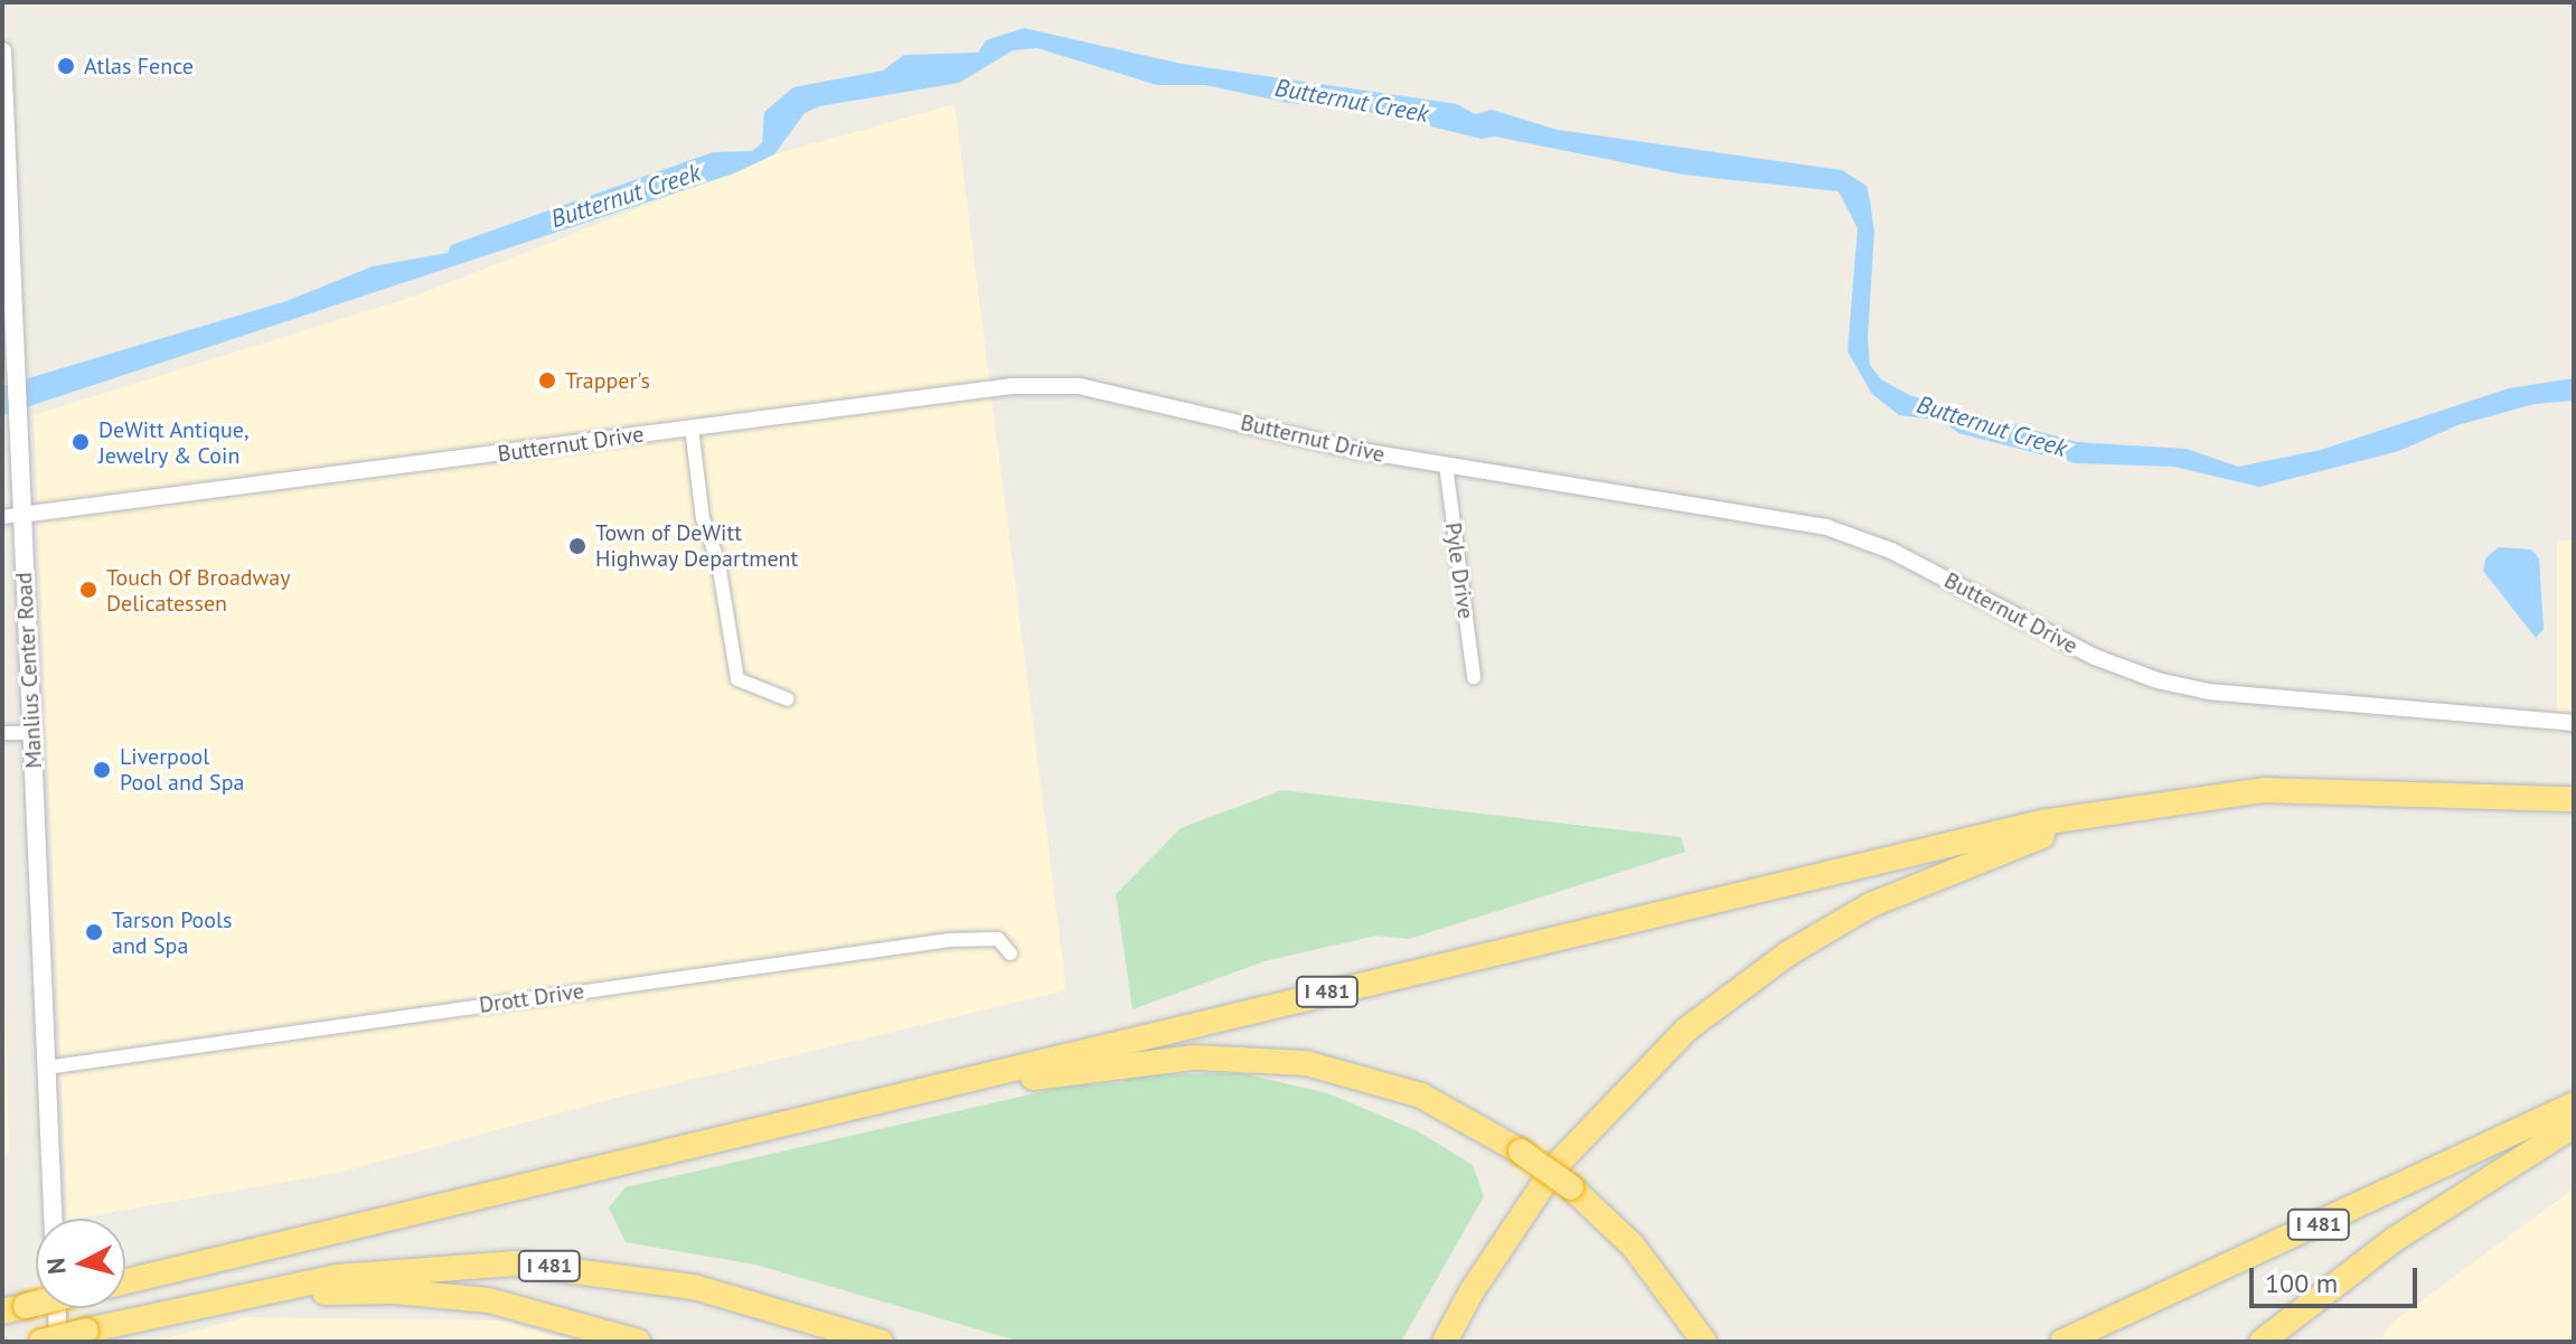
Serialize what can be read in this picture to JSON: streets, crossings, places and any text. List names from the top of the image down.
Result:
{
  "streets": {
    "highway": ["I 481"],
    "main road": ["Manlius Center Road"],
    "street": ["Butternut Drive", "Pyle Drive", "Drott Drive"]
  },
  "crossings": [
    ["Butternut Drive", "Pyle Drive"],
    ["Butternut Drive", "Manlius Center Road"],
    ["Manlius Center Road", "Drott Drive"]
  ],
  "water": ["Butternut Creek"],
  "places": [
    "Atlas Fence",
    "Trapper's",
    "DeWitt Antique, Jewelry & Coin",
    "Town of DeWitt Highway Department",
    "Touch Of Broadway Delicatessen",
    "Liverpool Pool and Spa",
    "Tarson Pools and Spa"
  ],
  "scale_bar": "100 m",
  "north": "left"
}
